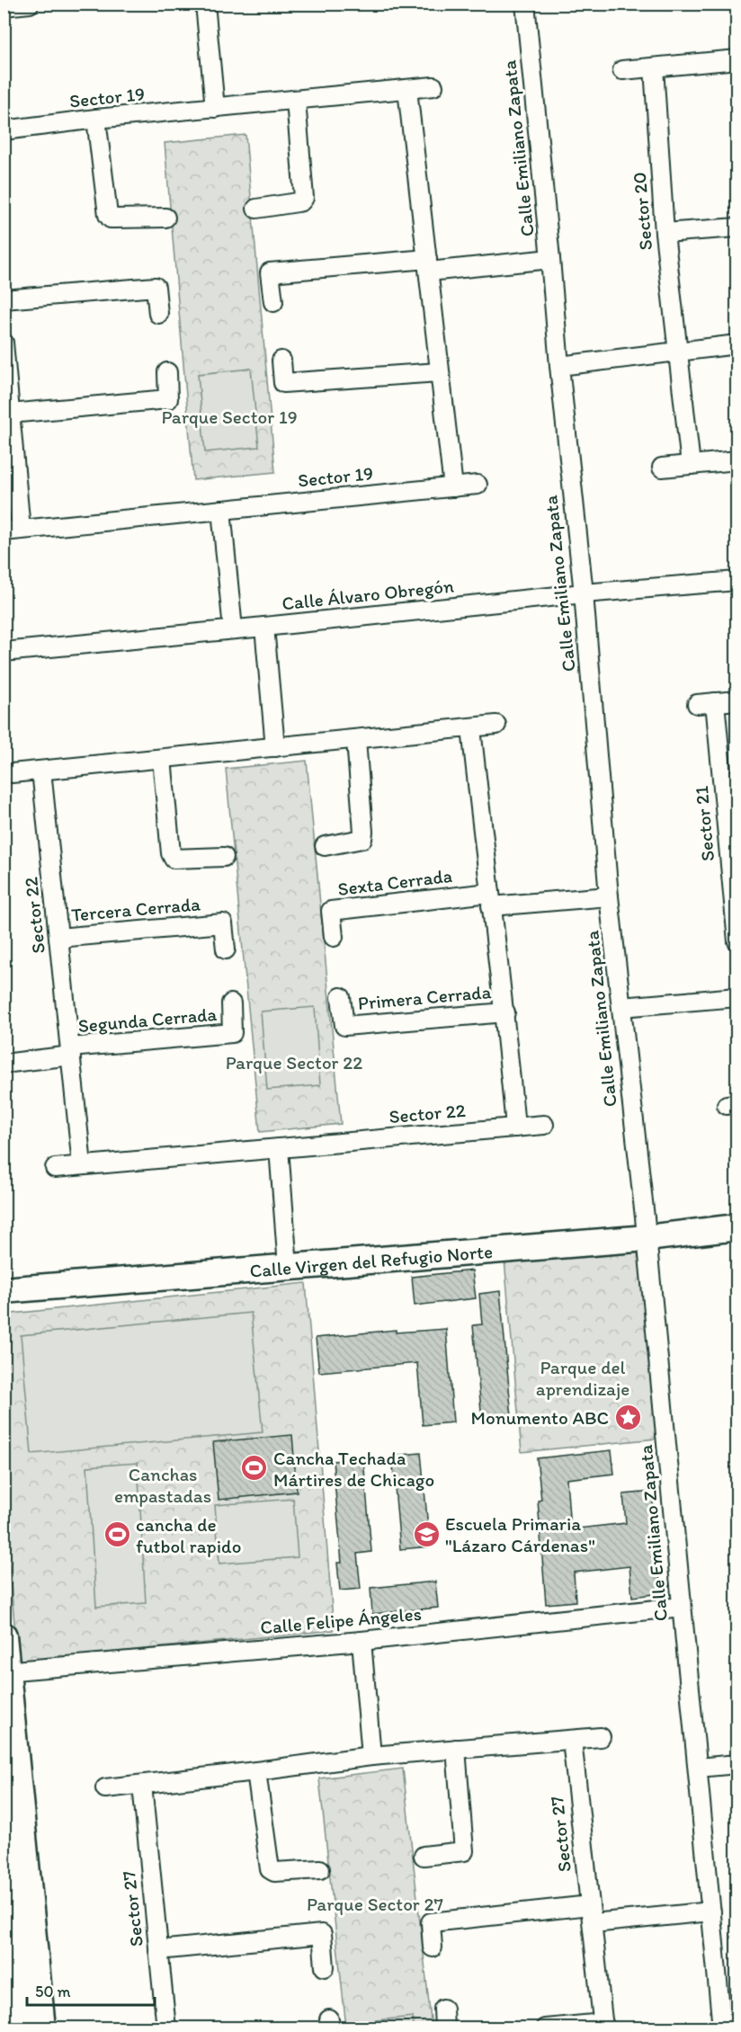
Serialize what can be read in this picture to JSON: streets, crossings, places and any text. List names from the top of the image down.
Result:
{
  "streets": {
    "street": [
      "Sector 19",
      "Calle Emiliano Zapata",
      "Sector 20",
      "Calle Álvaro Obregón",
      "Sector 21",
      "Sexta Cerrada",
      "Tercera Cerrada",
      "Sector 22",
      "Primera Cerrada",
      "Segunda Cerrada",
      "Calle Virgen del Refugio Norte",
      "Calle Felipe Ángeles",
      "Sector 27"
    ]
  },
  "crossings": [
    ["Calle Emiliano Zapata", "Calle Álvaro Obregón"],
    ["Calle Emiliano Zapata", "Calle Virgen del Refugio Norte"],
    ["Calle Emiliano Zapata", "Calle Felipe Ángeles"],
    ["Tercera Cerrada", "Sector 22"],
    ["Sector 22", "Segunda Cerrada"]
  ],
  "parks": [
    "Parque Sector 19",
    "Parque Sector 22",
    "Parque del aprendizaje",
    "Canchas empastadas",
    "Parque Sector 27"
  ],
  "places": {
    "place": ["Monumento ABC"],
    "sports": ["Cancha Techada Mártires de Chicago", "cancha de futbol rapido"],
    "school or university": ["Escuela Primaria \"Lázaro Cárdenas\""]
  },
  "scale_bar": "50 m"
}
